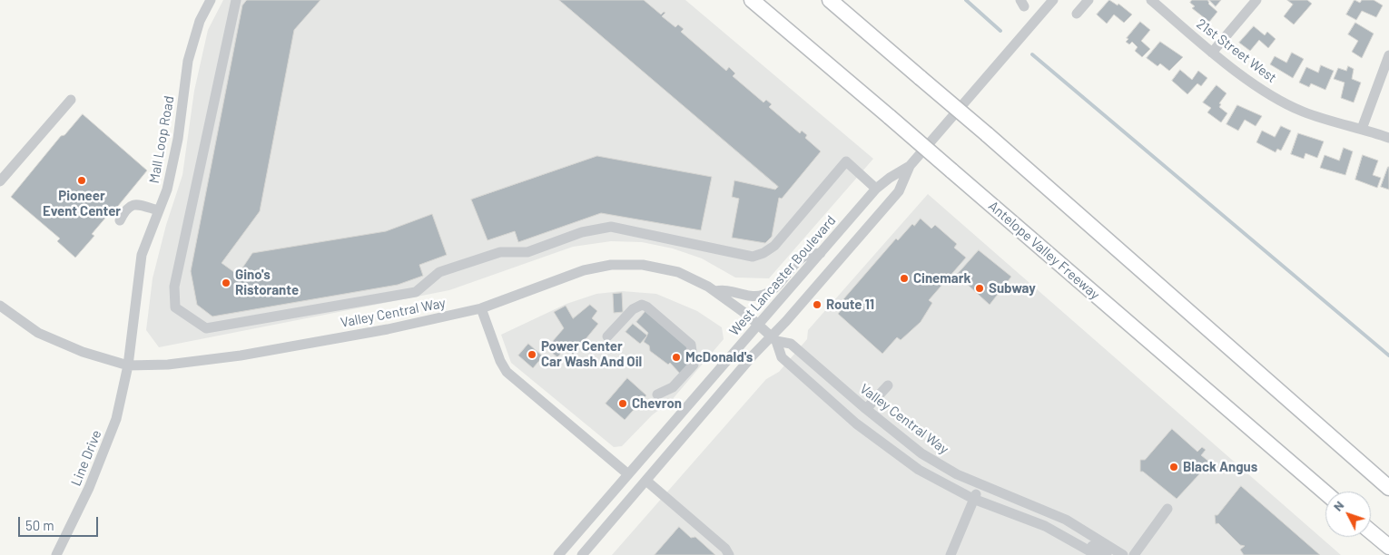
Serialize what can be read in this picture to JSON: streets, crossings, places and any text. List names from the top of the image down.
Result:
{
  "streets": {
    "highway": ["Antelope Valley Freeway"],
    "street": [
      "21st Street West",
      "Mall Loop Road",
      "West Lancaster Boulevard",
      "Valley Central Way",
      "Line Drive"
    ]
  },
  "crossings": [
    ["Mall Loop Road", "Valley Central Way"],
    ["Mall Loop Road", "Line Drive"],
    ["West Lancaster Boulevard", "Valley Central Way"],
    ["Valley Central Way", "Line Drive"]
  ],
  "places": [
    "Pioneer Event Center",
    "Cinemark",
    "Gino's Ristorante",
    "Subway",
    "Route 11",
    "Power Center Car Wash And Oil",
    "McDonald's",
    "Chevron",
    "Black Angus"
  ],
  "scale_bar": "50 m",
  "north": "top left"
}
